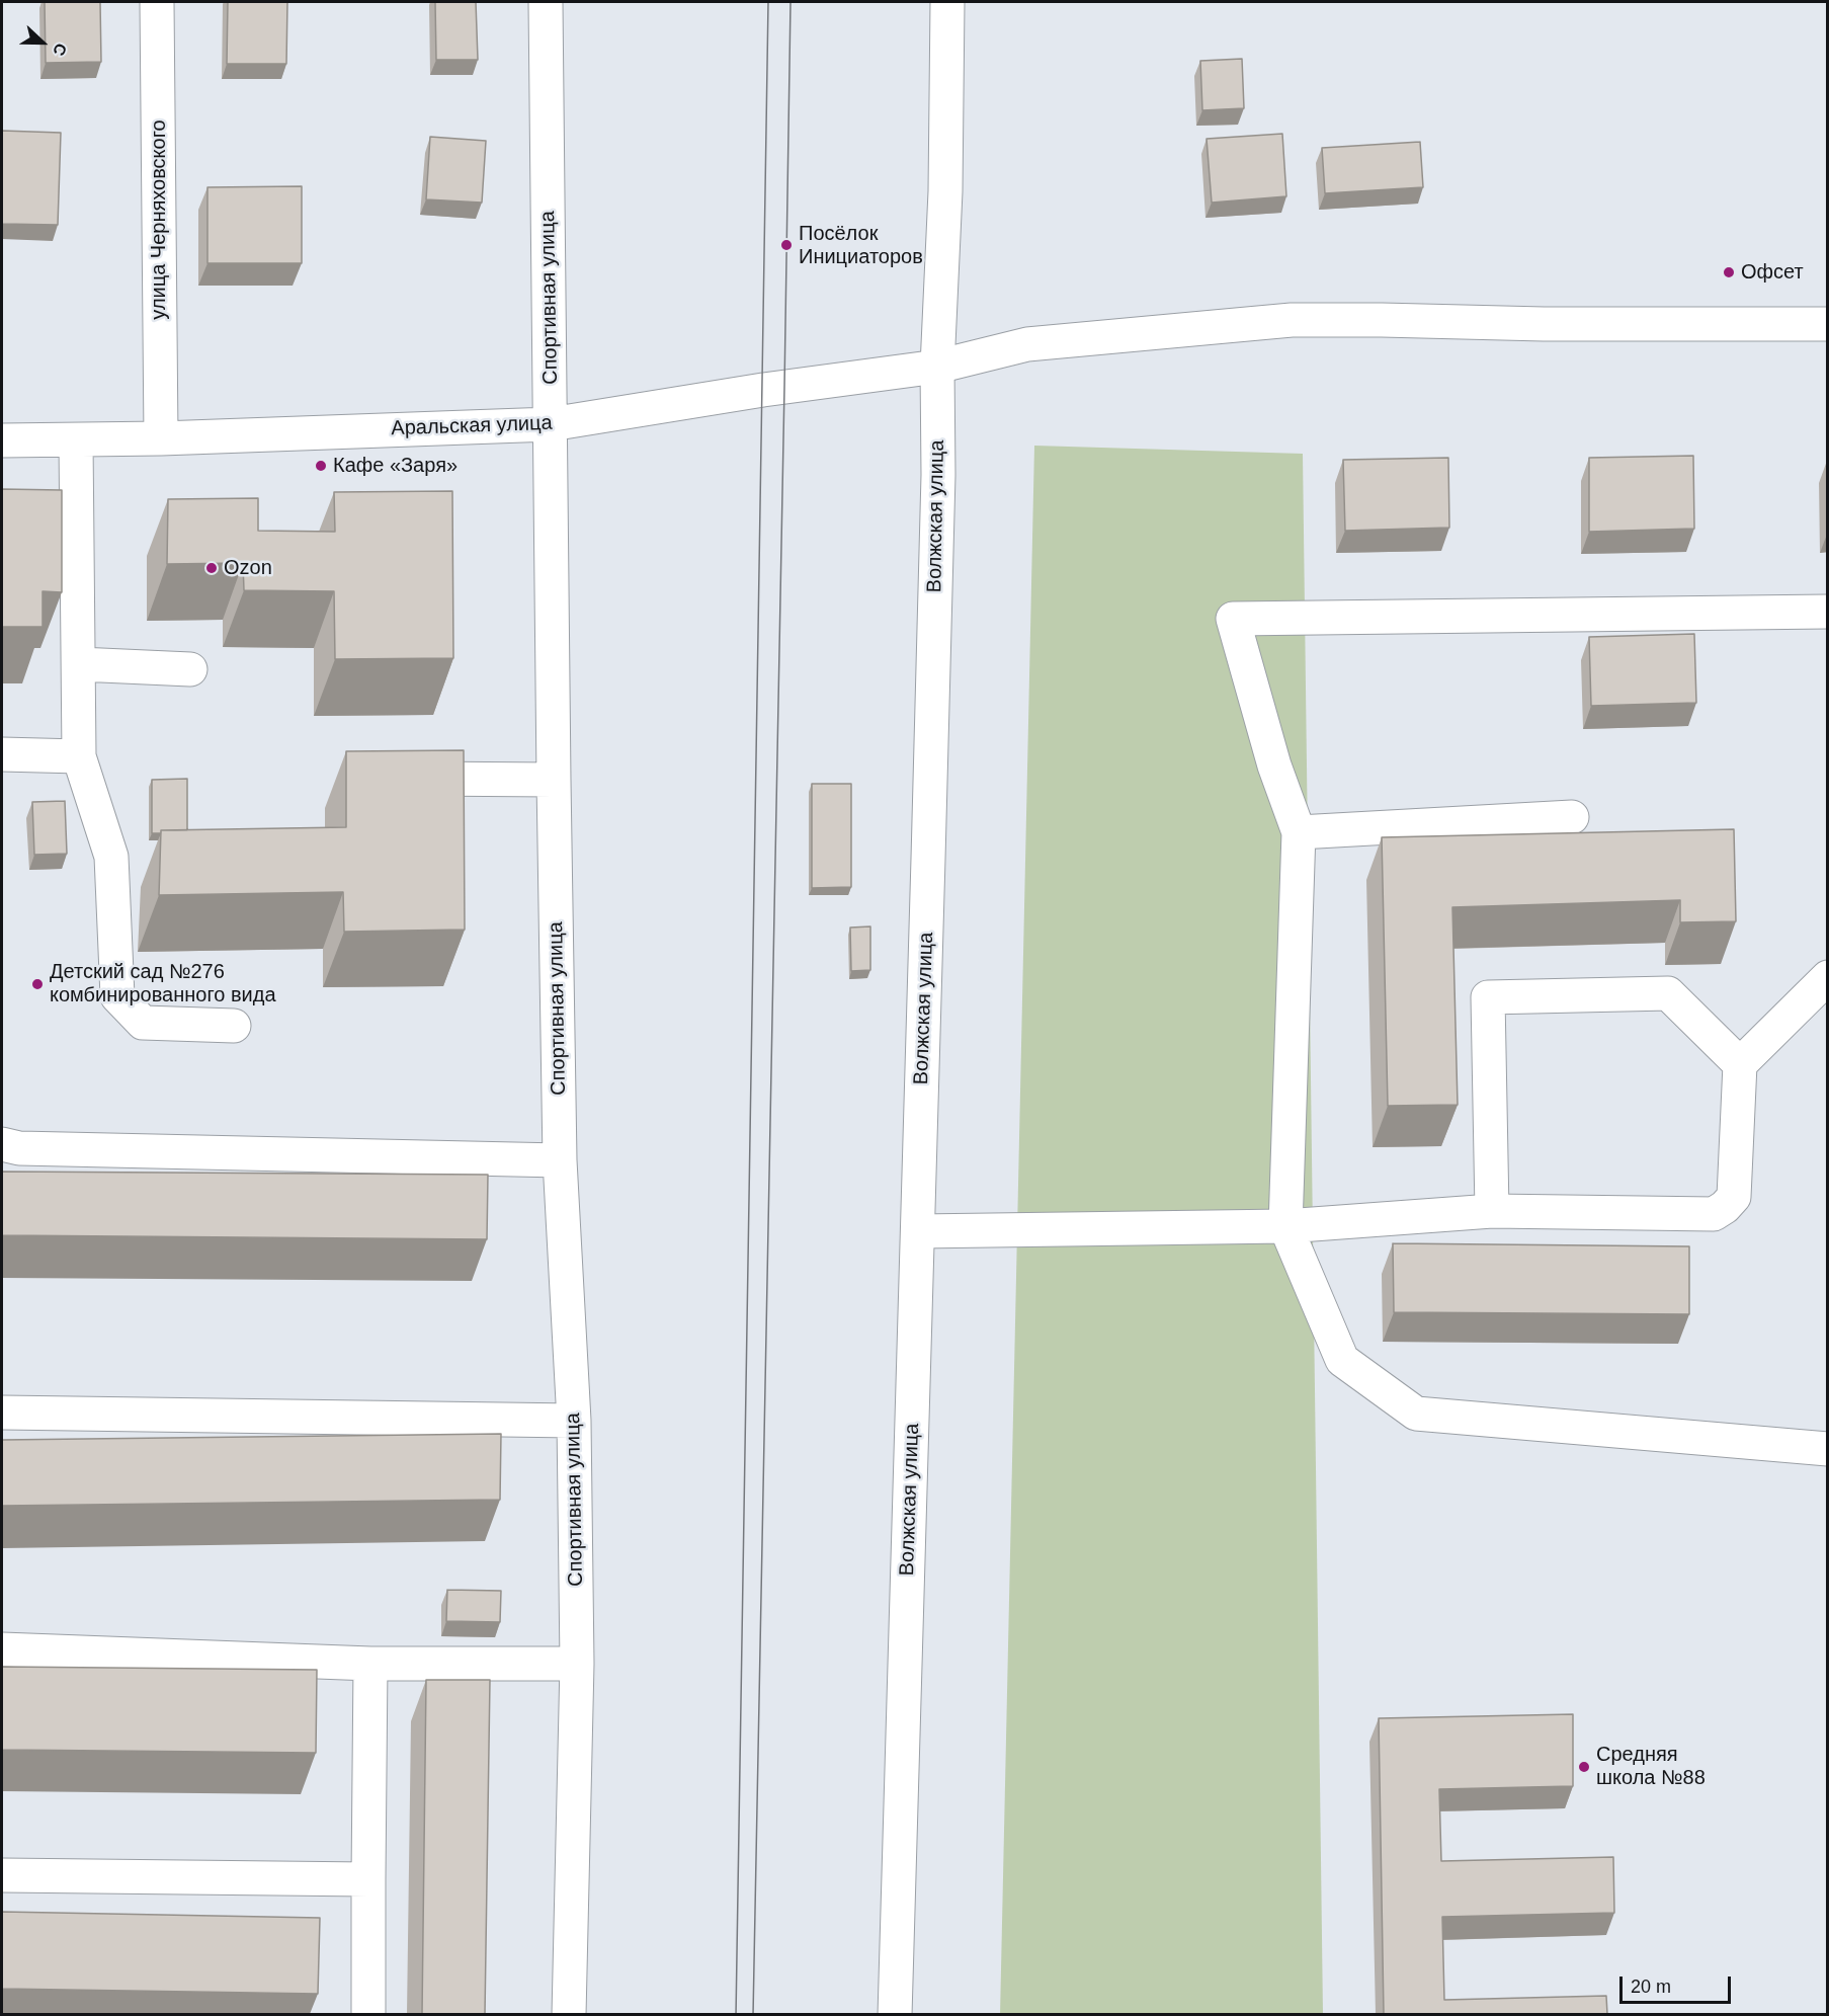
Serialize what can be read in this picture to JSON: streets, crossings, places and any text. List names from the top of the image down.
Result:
{
  "streets": {
    "street": [
      "улица Черняховского",
      "Спортивная улица",
      "Аральская улица",
      "Волжская улица"
    ]
  },
  "crossings": [
    ["улица Черняховского", "Аральская улица"],
    ["Спортивная улица", "Аральская улица"],
    ["Аральская улица", "Волжская улица"]
  ],
  "places": [
    "Посёлок Инициаторов",
    "Офсет",
    "Кафе «Заря»",
    "Ozon",
    "Детский сад №276 комбинированного вида",
    "Средняя школа №88"
  ],
  "scale_bar": "20 m",
  "north": "right"
}
